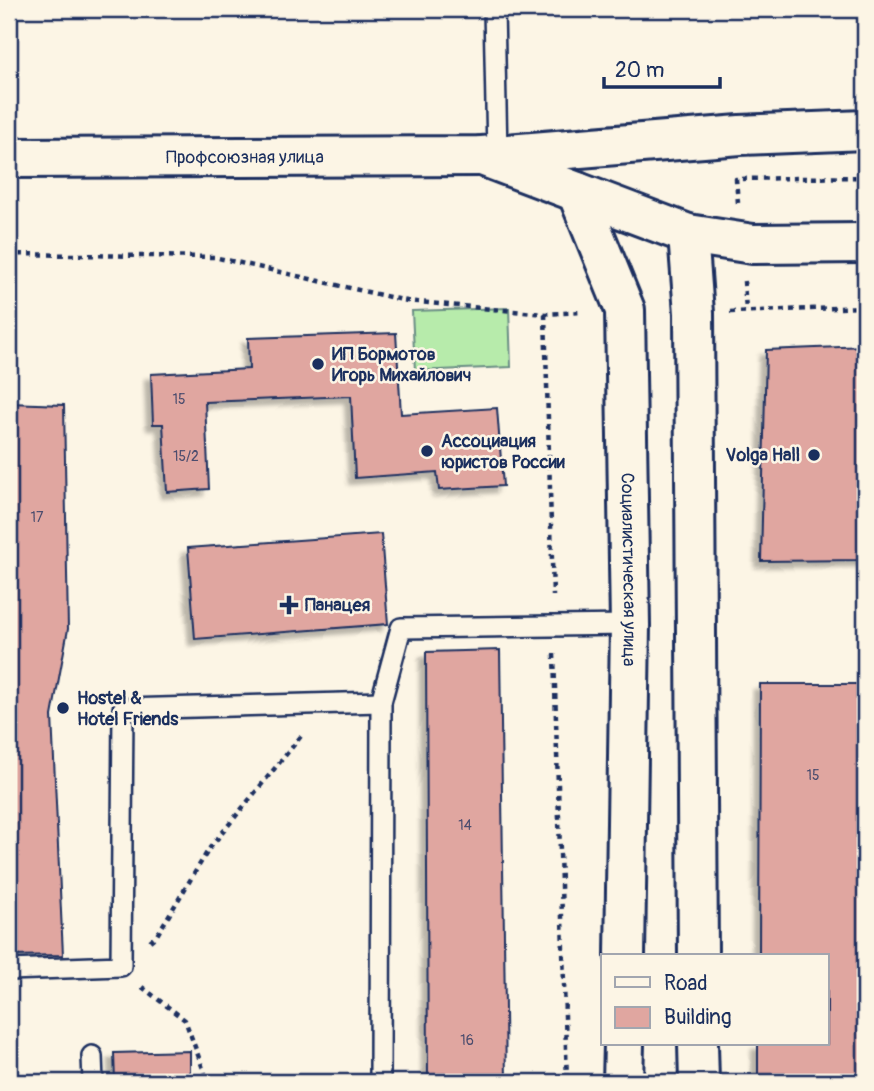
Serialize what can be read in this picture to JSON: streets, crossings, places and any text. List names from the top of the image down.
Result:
{
  "streets": {
    "street": ["Профсоюзная улица", "Социалистическая улица"]
  },
  "crossings": [
    ["Профсоюзная улица", "Социалистическая улица"]
  ],
  "places": {
    "other": [
      "ИП Бормотов Игорь Михайлович",
      "Ассоциация юристов России",
      "Volga Hall",
      "Hostel & Hotel Friends"
    ],
    "health": ["Панацея"]
  },
  "house_numbers": [
    "15",
    "15/2",
    "17",
    "15",
    "14",
    "16"
  ],
  "legend": ["Road", "Building"],
  "scale_bar": "20 m"
}
